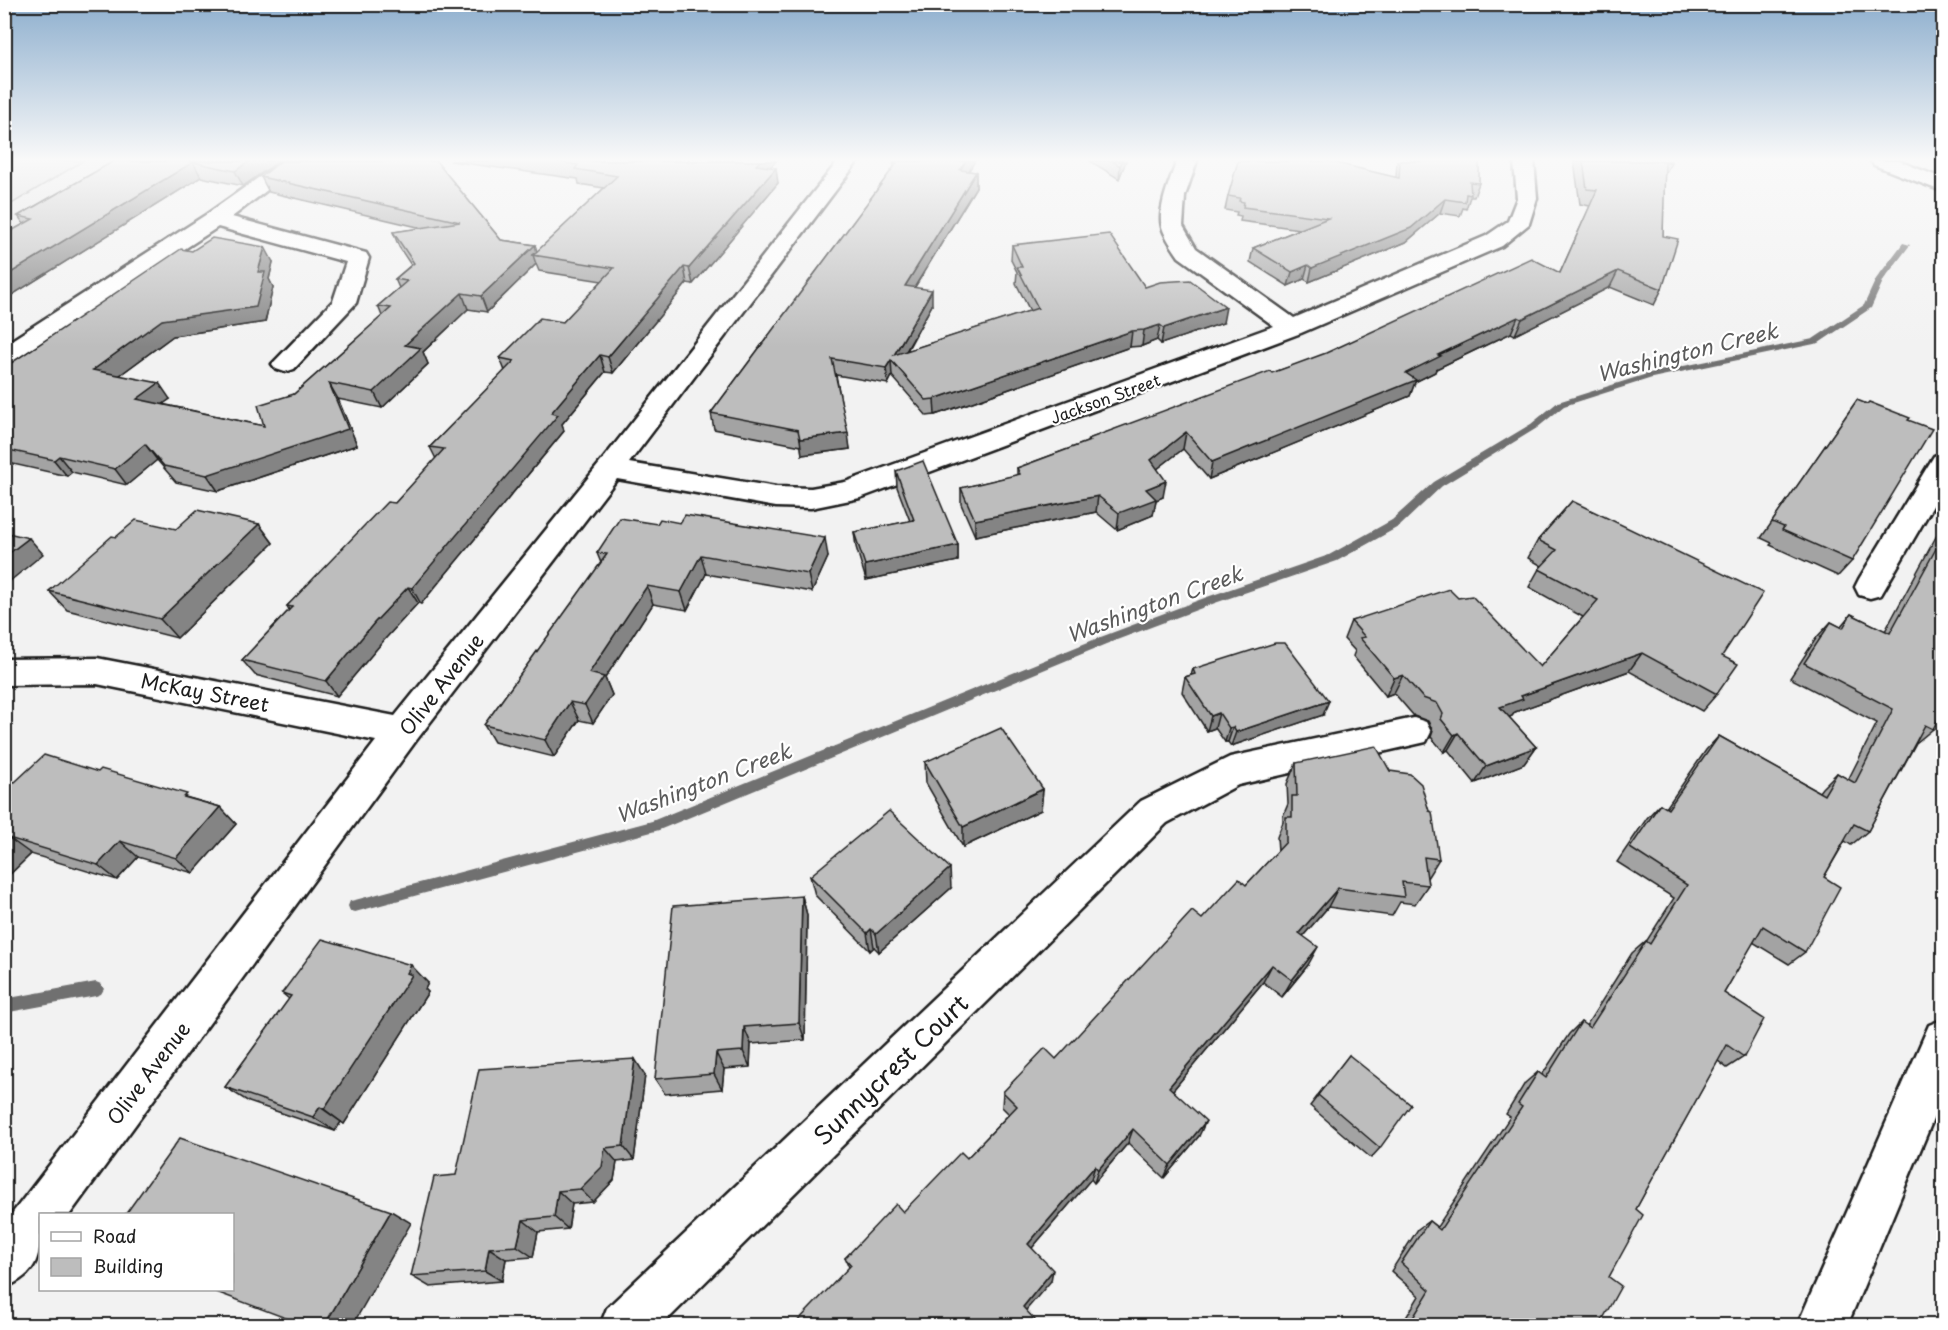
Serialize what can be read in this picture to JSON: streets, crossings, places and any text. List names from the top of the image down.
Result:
{
  "streets": {
    "main road": [
      "Jackson Street",
      "Olive Avenue",
      "McKay Street",
      "Sunnycrest Court"
    ]
  },
  "crossings": [
    ["Jackson Street", "Olive Avenue"],
    ["Olive Avenue", "McKay Street"]
  ],
  "water": ["Washington Creek"],
  "legend": ["Road", "Building"]
}
